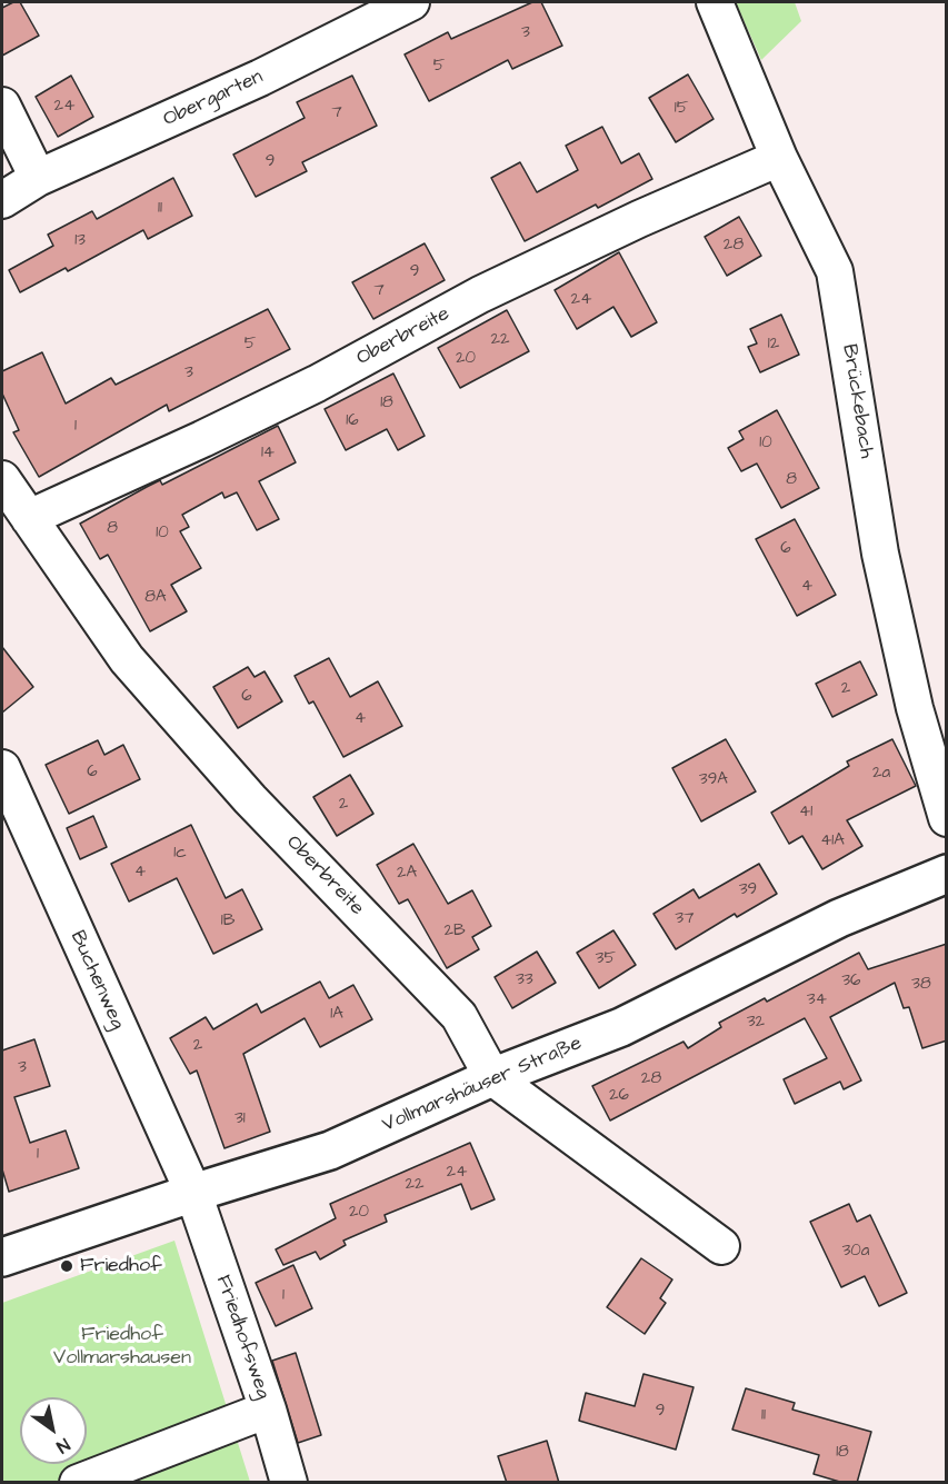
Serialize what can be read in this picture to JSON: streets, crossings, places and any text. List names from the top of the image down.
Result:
{
  "streets": {
    "main road": ["Vollmarshäuser Straße"],
    "street": [
      "Obergarten",
      "Oberbreite",
      "Brückebach",
      "Buchenweg",
      "Friedhofsweg"
    ]
  },
  "crossings": [
    ["Oberbreite", "Brückebach"],
    ["Oberbreite", "Vollmarshäuser Straße"],
    ["Buchenweg", "Vollmarshäuser Straße"],
    ["Buchenweg", "Friedhofsweg"],
    ["Vollmarshäuser Straße", "Friedhofsweg"]
  ],
  "parks": ["Friedhof Vollmarshausen"],
  "places": ["Friedhof"],
  "house_numbers": [
    "3",
    "5",
    "24",
    "15",
    "7",
    "9",
    "11",
    "13",
    "28",
    "9",
    "7",
    "24",
    "22",
    "5",
    "12",
    "20",
    "3",
    "18",
    "16",
    "1",
    "10",
    "14",
    "8",
    "8",
    "10",
    "6",
    "4",
    "8A",
    "2",
    "6",
    "4",
    "6",
    "2a",
    "39A",
    "2",
    "41",
    "41A",
    "1c",
    "4",
    "2A",
    "39",
    "37",
    "1B",
    "2B",
    "35",
    "33",
    "36",
    "38",
    "34",
    "1A",
    "32",
    "2",
    "3",
    "28",
    "26",
    "31",
    "1",
    "24",
    "22",
    "20",
    "30a",
    "1",
    "9",
    "11",
    "18"
  ],
  "north": "bottom right"
}
